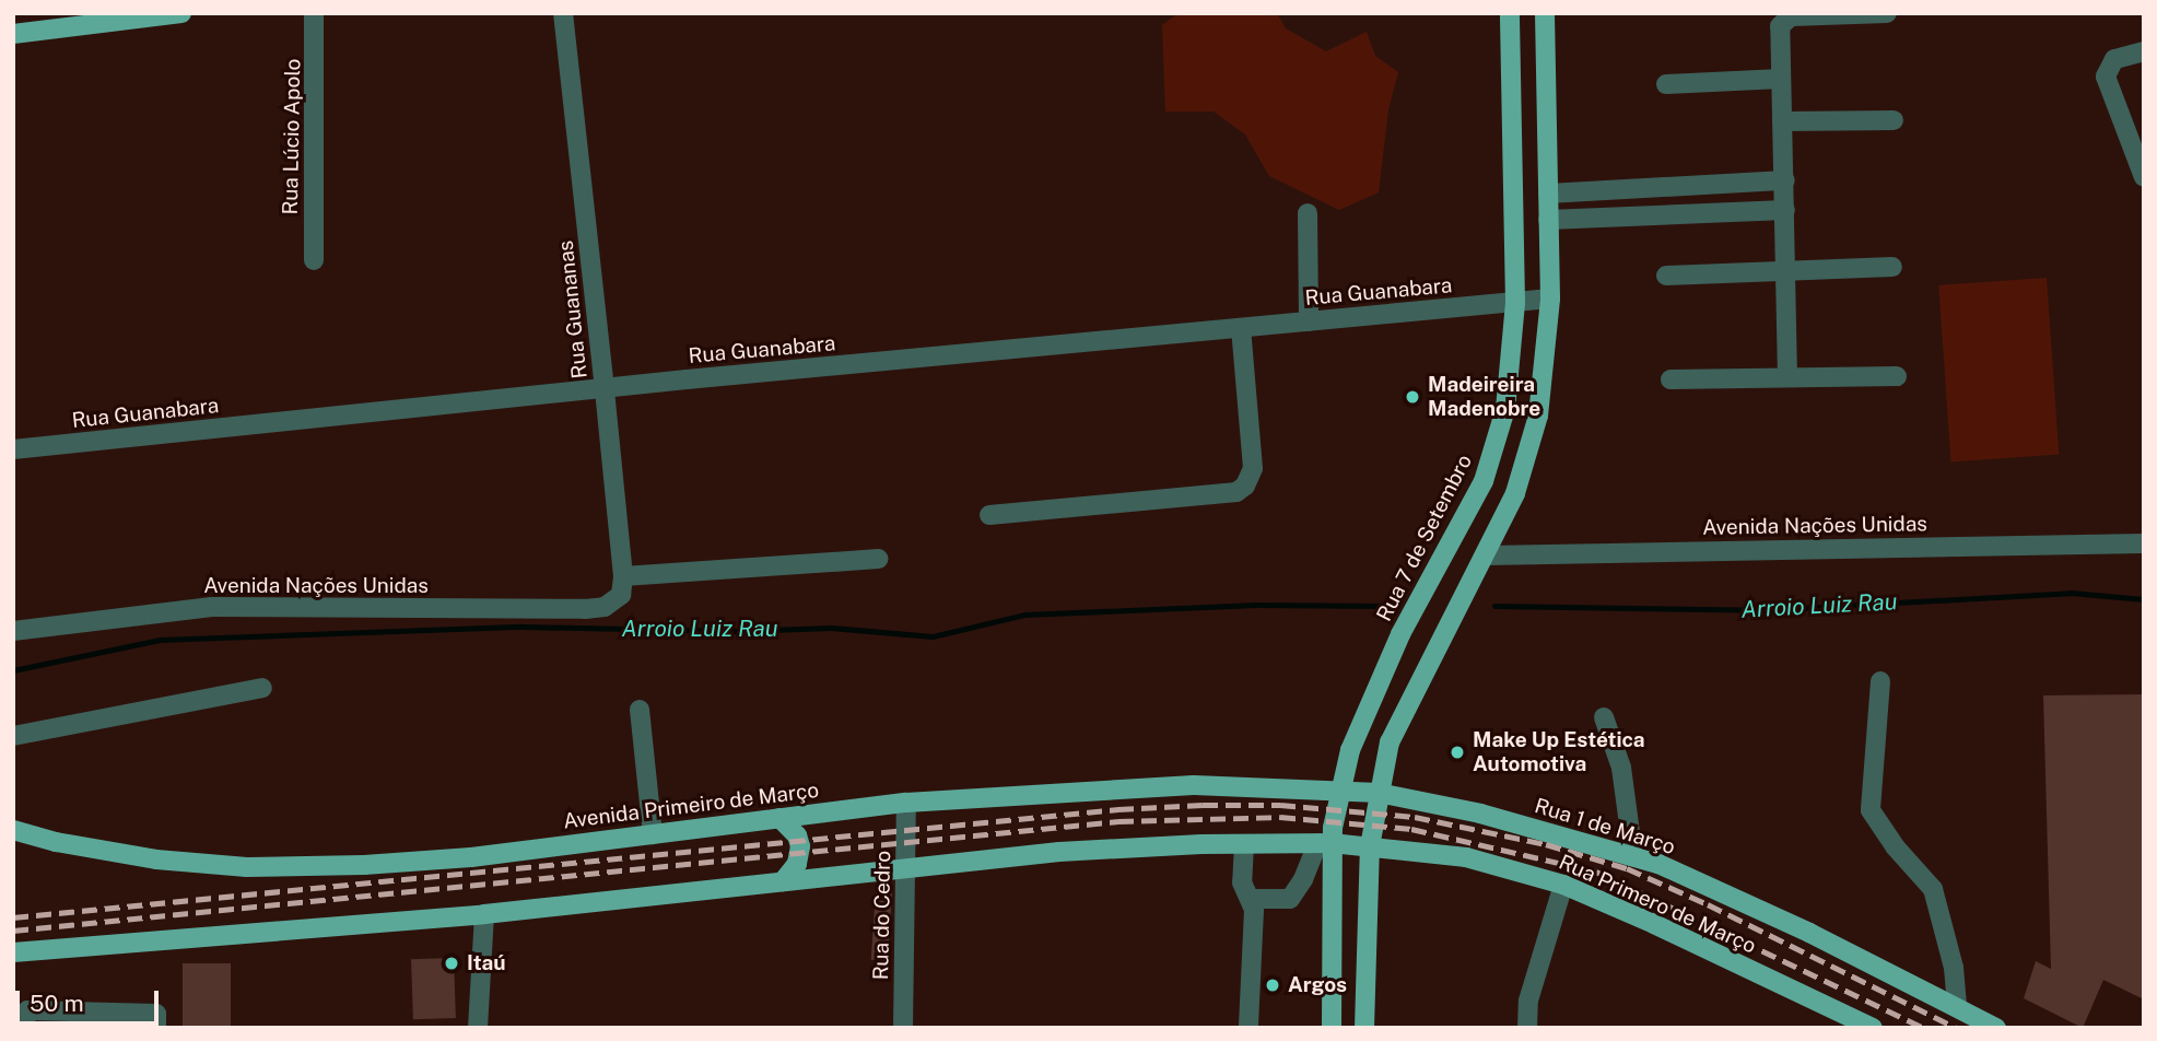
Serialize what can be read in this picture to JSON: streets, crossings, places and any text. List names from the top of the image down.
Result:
{
  "streets": {
    "main road": [
      "Rua 7 de Setembro",
      "Avenida Primeiro de Março",
      "Rua 1 de Março",
      "Rua Primero de Março"
    ],
    "street": [
      "Rua Lúcio Apolo",
      "Rua Guanabara",
      "Rua Guananas",
      "Avenida Nações Unidas",
      "Rua do Cedro"
    ]
  },
  "crossings": [
    ["Rua Guanabara", "Rua Guananas"],
    ["Rua Guanabara", "Rua 7 de Setembro"],
    ["Rua Guananas", "Avenida Nações Unidas"],
    ["Rua 7 de Setembro", "Avenida Primeiro de Março"],
    ["Avenida Primeiro de Março", "Rua 1 de Março"],
    ["Avenida Primeiro de Março", "Rua do Cedro"]
  ],
  "water": ["Arroio Luiz Rau"],
  "places": [
    "Madeireira Madenobre",
    "Make Up Estética Automotiva",
    "Itaú",
    "Argos"
  ],
  "scale_bar": "50 m"
}
